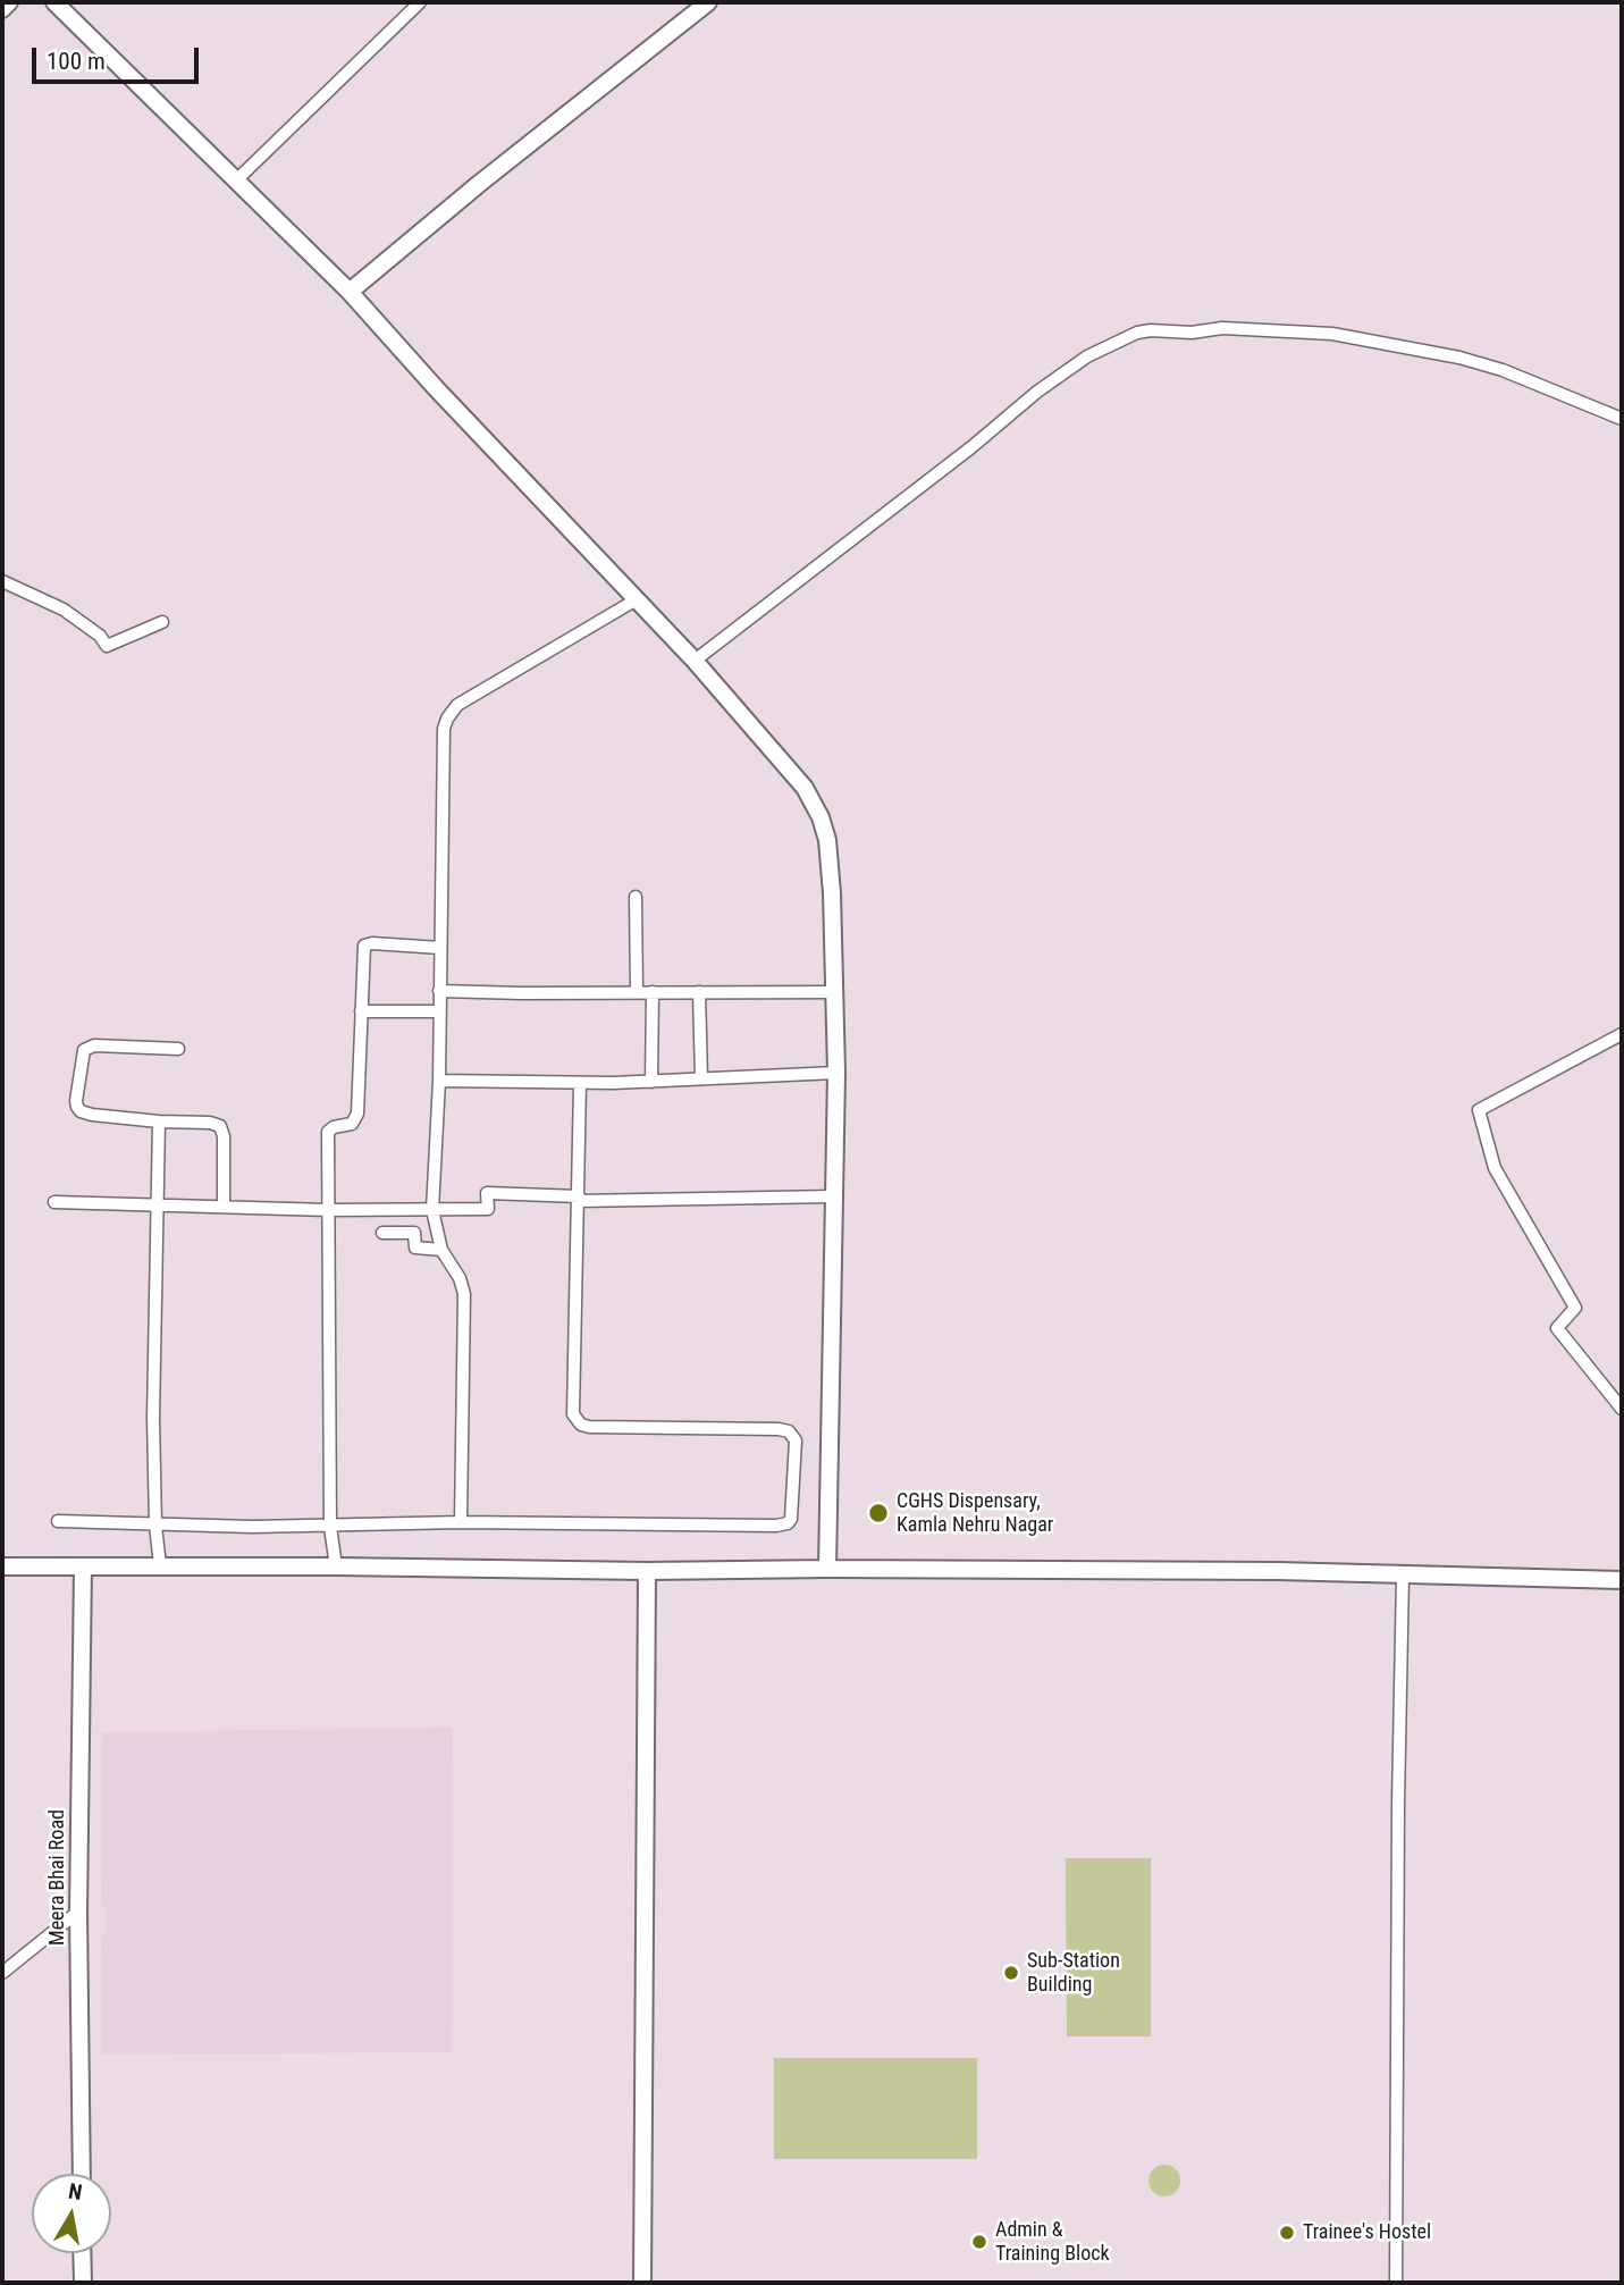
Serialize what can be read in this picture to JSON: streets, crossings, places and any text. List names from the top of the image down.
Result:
{
  "streets": {
    "street": ["Meera Bhai Road"]
  },
  "places": [
    "CGHS Dispensary, Kamla Nehru Nagar",
    "Sub-Station Building",
    "Trainee's Hostel",
    "Admin & Training Block"
  ],
  "scale_bar": "100 m",
  "north": "top"
}
